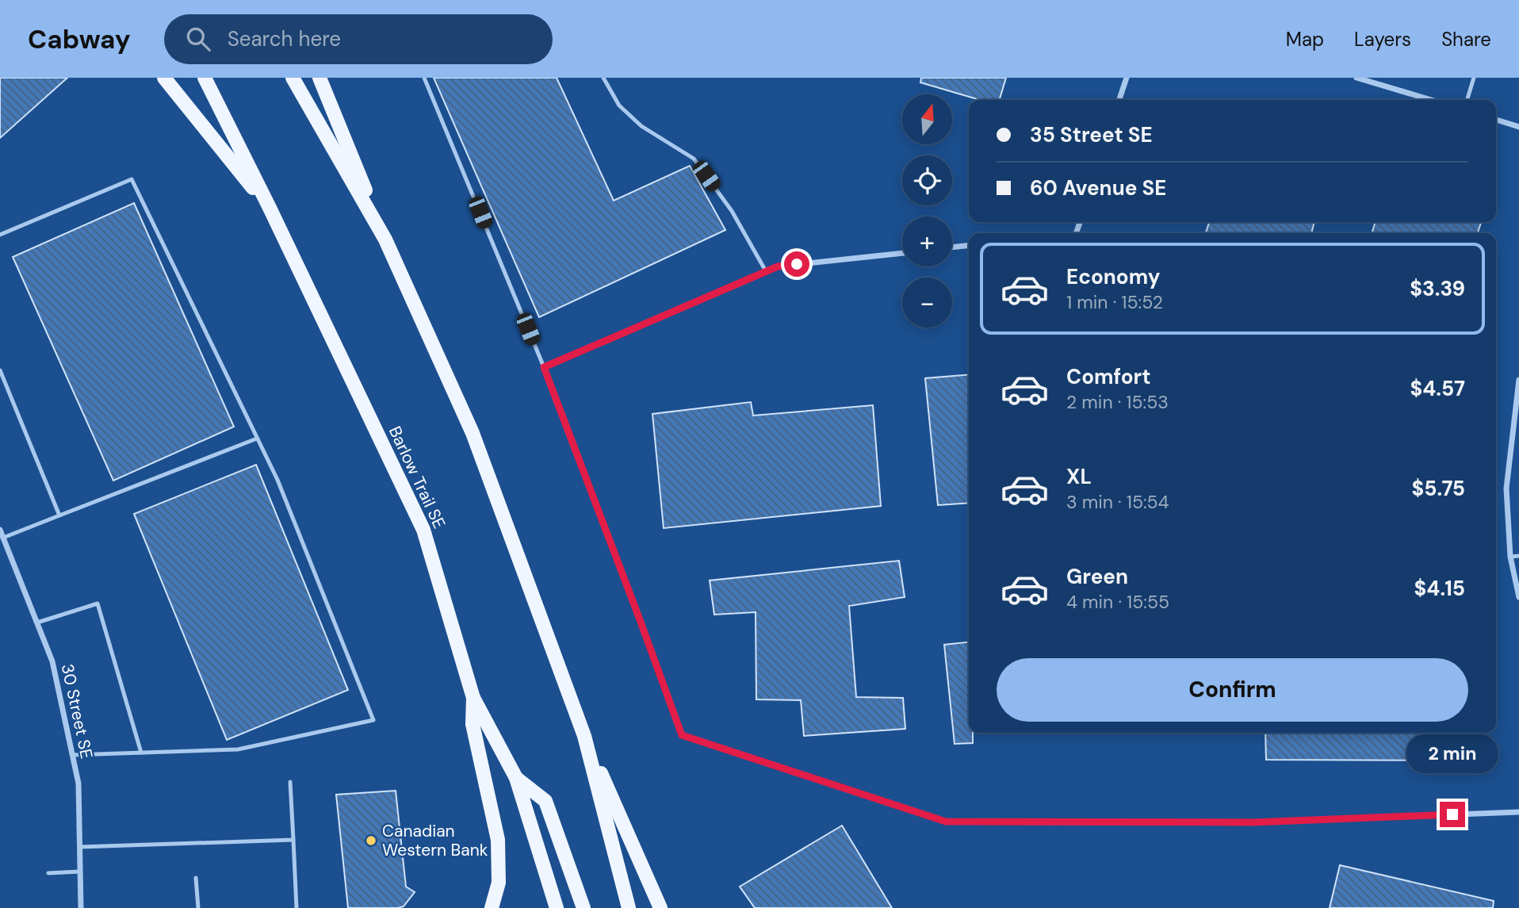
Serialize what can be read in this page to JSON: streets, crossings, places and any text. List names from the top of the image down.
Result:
{
  "streets": {
    "main road": ["Barlow Trail SE"],
    "street": ["30 Street SE"]
  },
  "places": ["Canadian Western Bank"],
  "north": "top",
  "page": {
    "header": "Cabway",
    "search": "Search here",
    "nav": ["Map", "Layers", "Share"],
    "map_buttons": ["+", "−"],
    "banner": ["35 Street SE", "60 Avenue SE"],
    "list": [
      {
        "name": "Economy",
        "note": "1 min · 15:52",
        "value": "$3.39"
      },
      {
        "name": "Comfort",
        "note": "2 min · 15:53",
        "value": "$4.57"
      },
      {
        "name": "XL",
        "note": "3 min · 15:54",
        "value": "$5.75"
      },
      {
        "name": "Green",
        "note": "4 min · 15:55",
        "value": "$4.15"
      }
    ],
    "buttons": "Confirm",
    "bubble": "2 min"
  }
}
